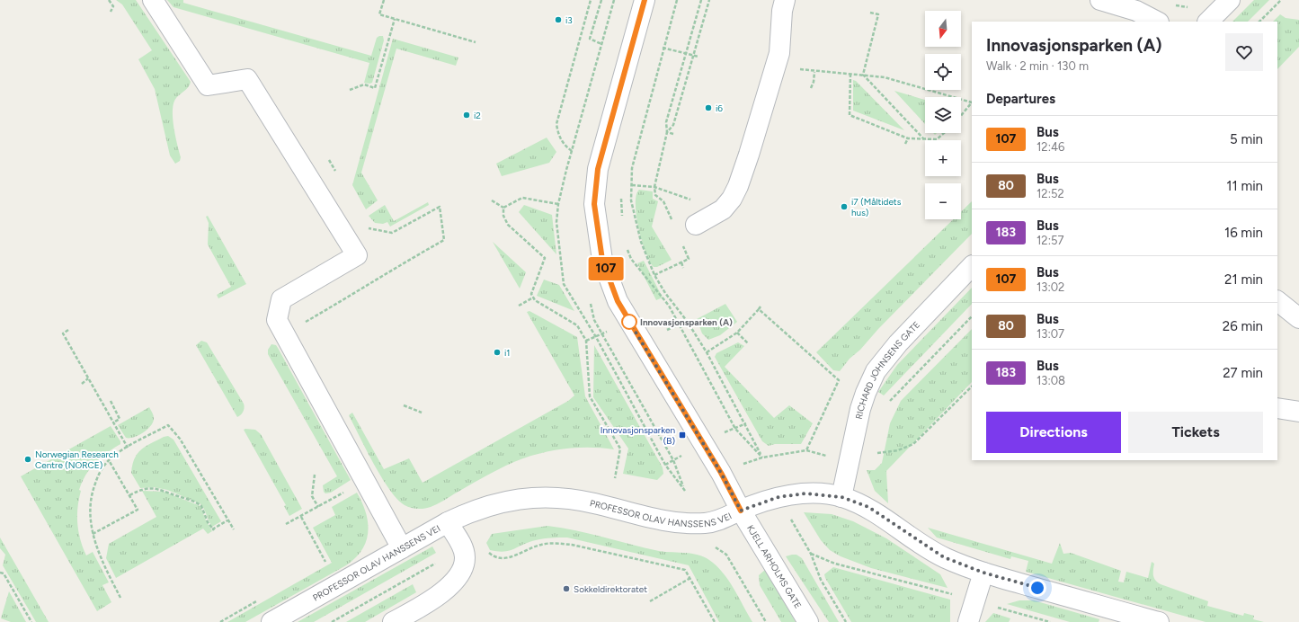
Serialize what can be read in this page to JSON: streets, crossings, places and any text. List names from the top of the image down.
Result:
{
  "streets": {
    "street": ["RICHARD JOHNSENS GATE", "PROFESSOR OLAV HANSSENS VEI", "KJELL ARHOLMS GATE"]
  },
  "crossings": [
    ["RICHARD JOHNSENS GATE", "PROFESSOR OLAV HANSSENS VEI"],
    ["PROFESSOR OLAV HANSSENS VEI", "KJELL ARHOLMS GATE"]
  ],
  "places": {
    "other": [
      "i3",
      "i6",
      "i2",
      "i7 (Måltidets hus)",
      "Innovasjonsparken (A)",
      "i1",
      "Norwegian Research Centre (NORCE)",
      "Sokkeldirektoratet"
    ],
    "transit": ["Innovasjonsparken (B)"]
  },
  "lines": ["bus line 107"],
  "north": "bottom",
  "page": {
    "on_map": "107",
    "map_buttons": ["+", "−"],
    "heading": [
      ["Innovasjonsparken (A)", "Walk · 2 min · 130 m"],
      "Departures"
    ],
    "list": [
      {
        "mark": "107",
        "name": "Bus",
        "note": "12:46",
        "value": "5 min"
      },
      {
        "mark": "80",
        "name": "Bus",
        "note": "12:52",
        "value": "11 min"
      },
      {
        "mark": "183",
        "name": "Bus",
        "note": "12:57",
        "value": "16 min"
      },
      {
        "mark": "107",
        "name": "Bus",
        "note": "13:02",
        "value": "21 min"
      },
      {
        "mark": "80",
        "name": "Bus",
        "note": "13:07",
        "value": "26 min"
      },
      {
        "mark": "183",
        "name": "Bus",
        "note": "13:08",
        "value": "27 min"
      }
    ],
    "buttons": ["Directions", "Tickets"]
  }
}
